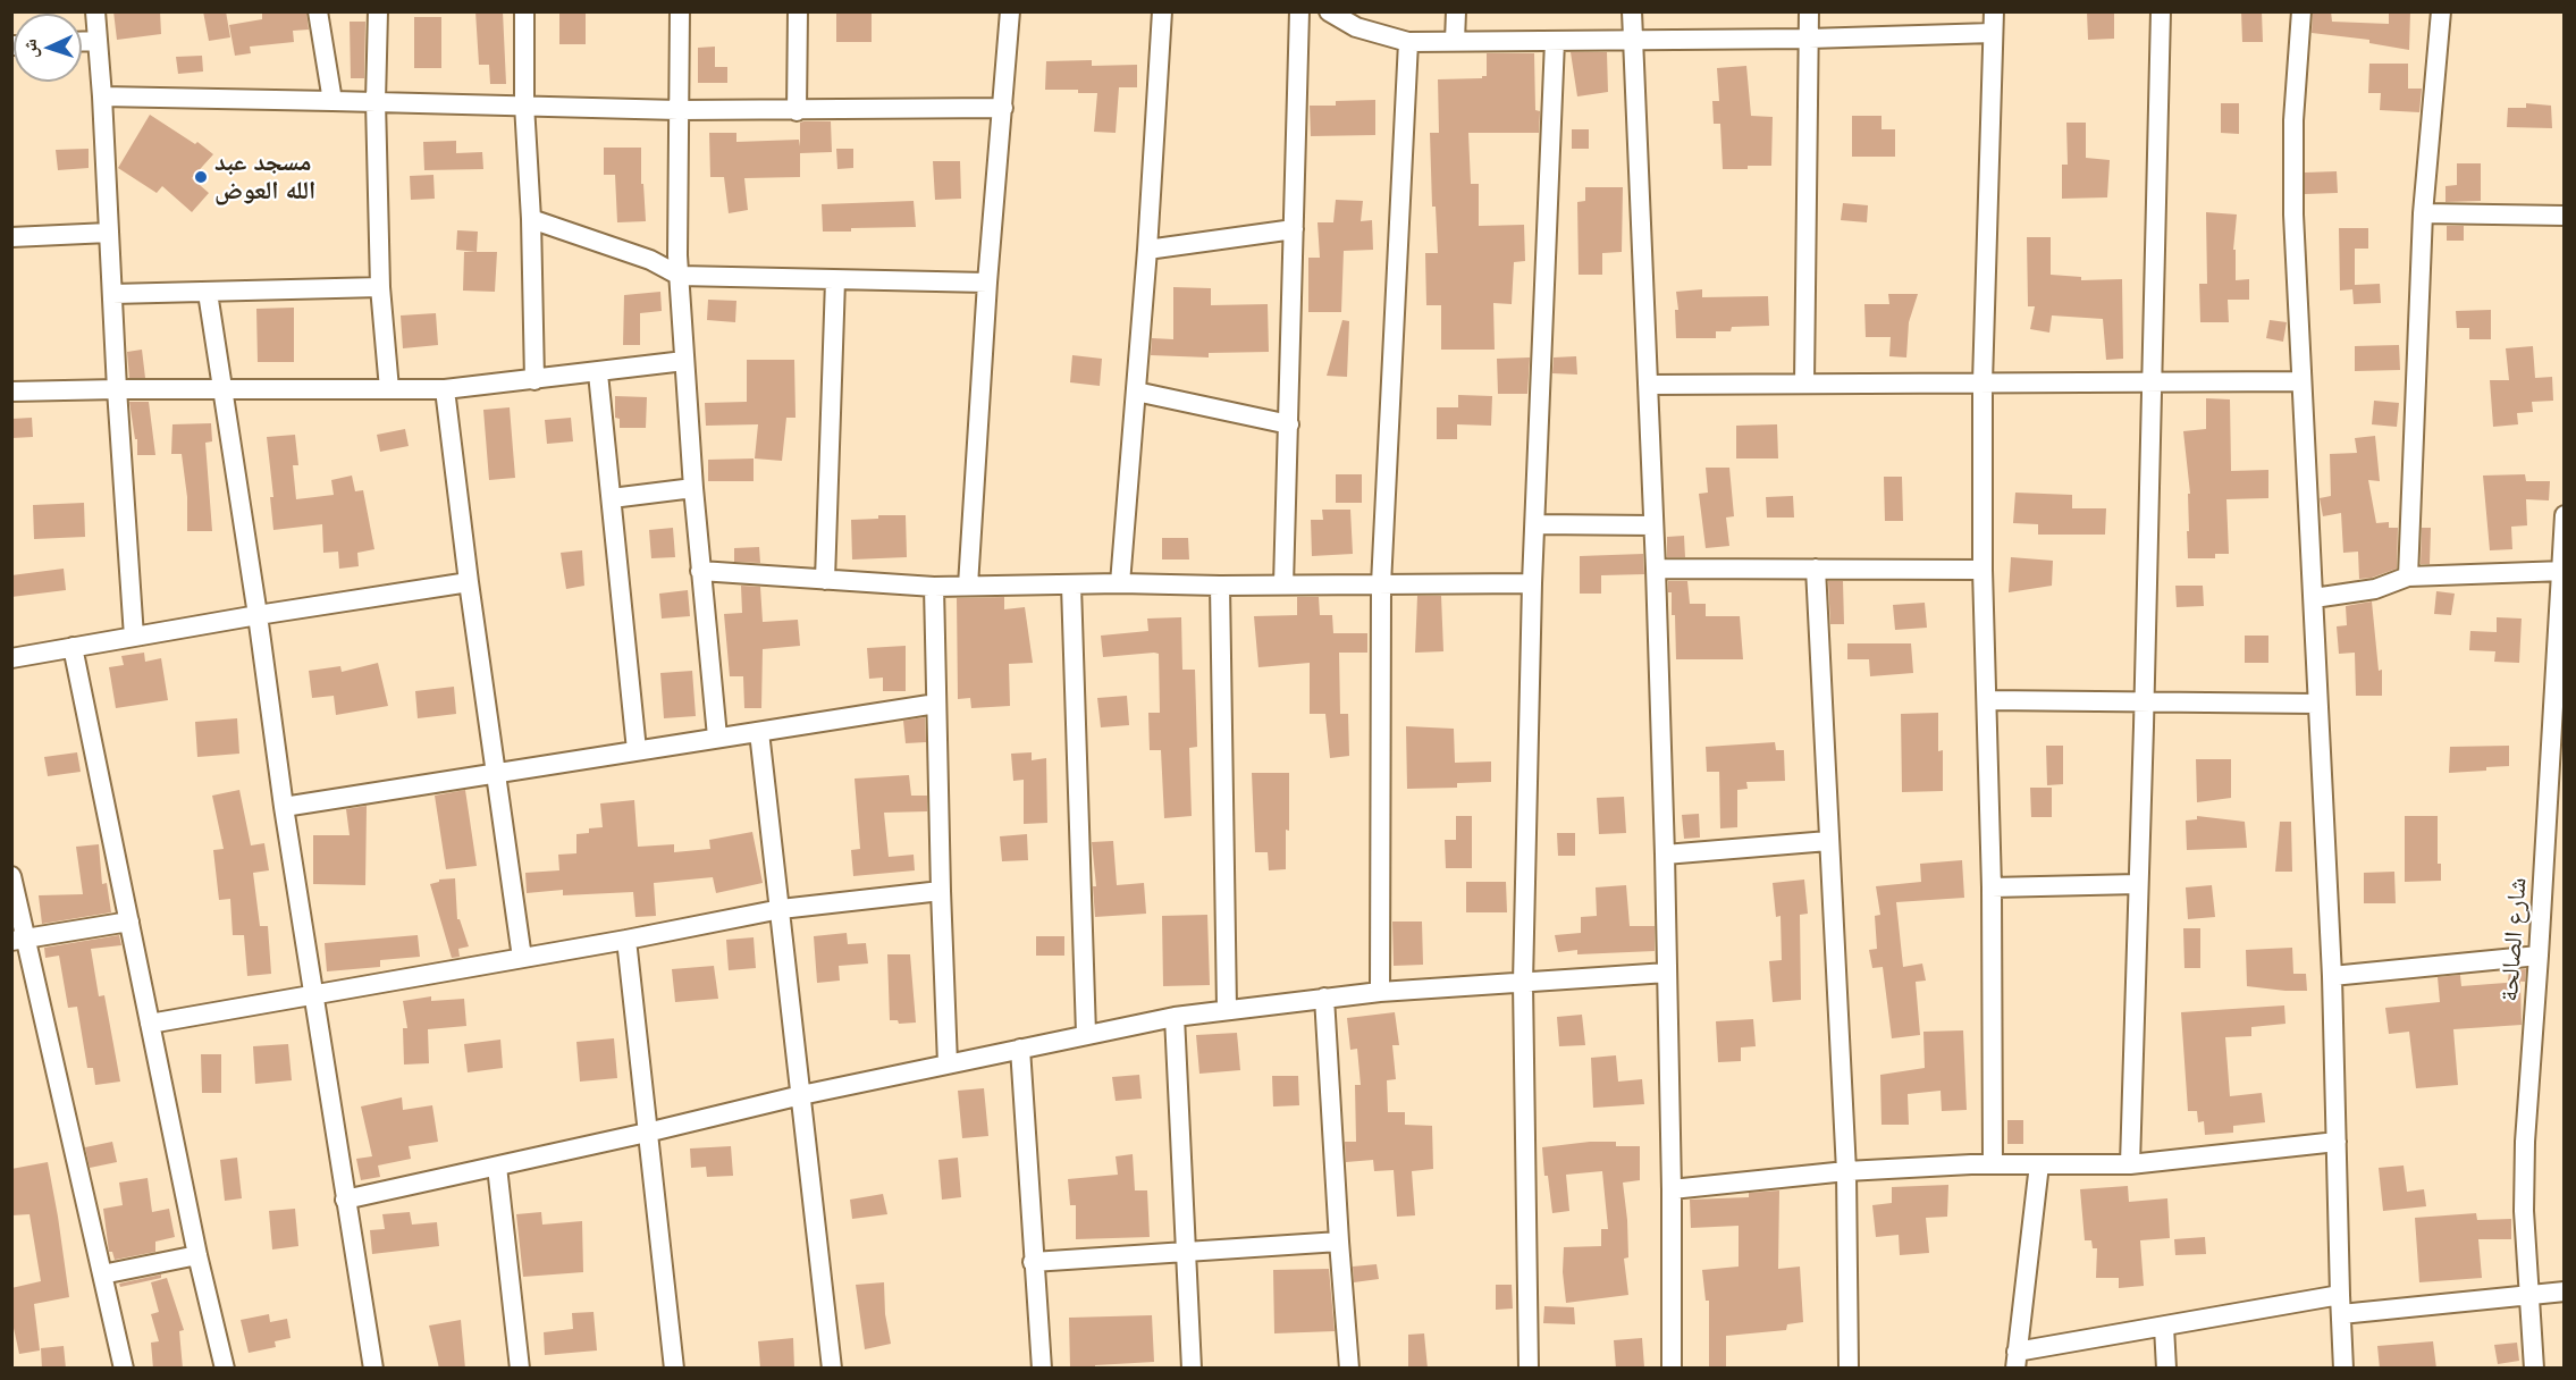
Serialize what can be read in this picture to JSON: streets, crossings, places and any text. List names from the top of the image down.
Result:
{
  "streets": {
    "street": ["شارع الصالحة"]
  },
  "places": ["مسجد عبد الله العوض"],
  "north": "left"
}
